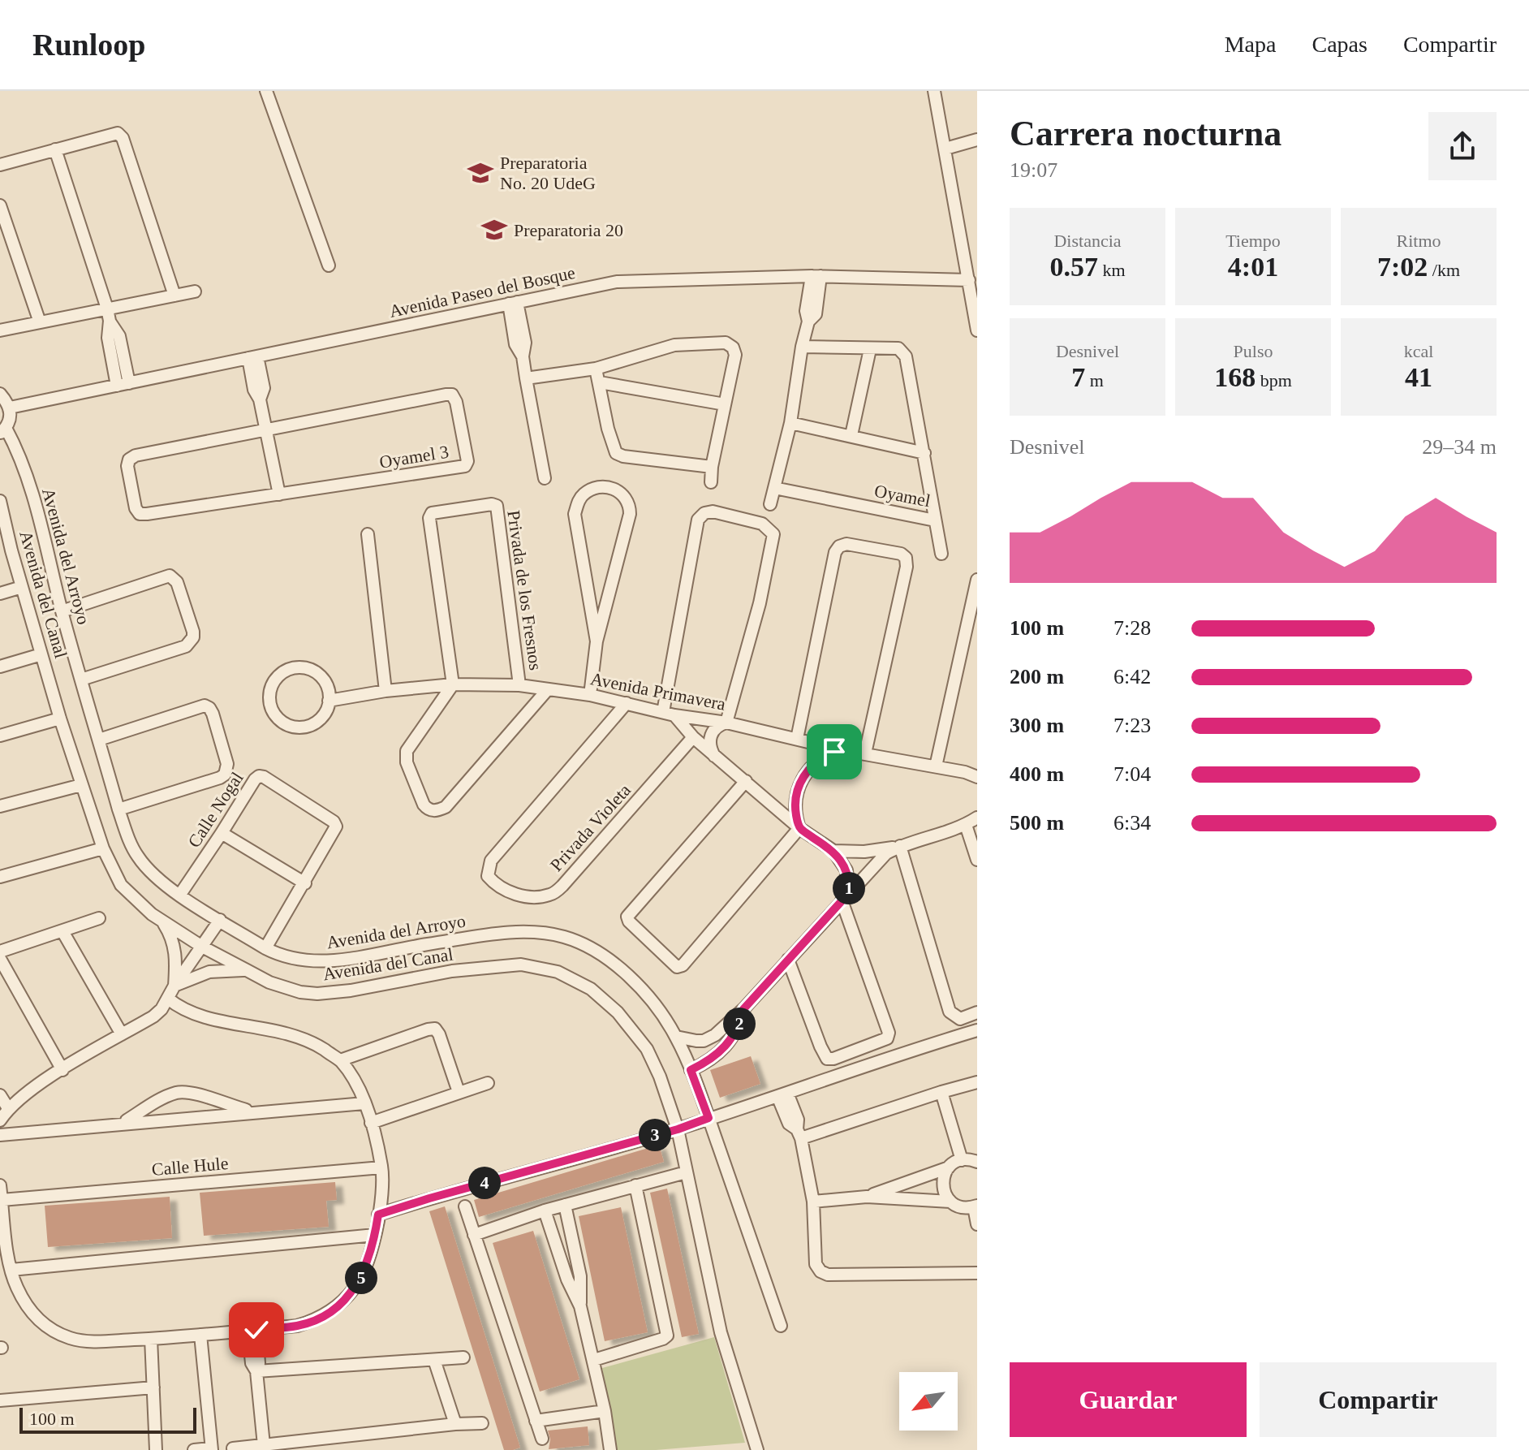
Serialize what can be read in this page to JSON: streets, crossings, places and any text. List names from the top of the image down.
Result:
{
  "streets": {
    "street": [
      "Avenida Paseo del Bosque",
      "Oyamel 3",
      "Oyamel",
      "Avenida del Arroyo",
      "Privada de los Fresnos",
      "Avenida del Canal",
      "Avenida Primavera",
      "Calle Nogal",
      "Privada Violeta",
      "Calle Hule"
    ]
  },
  "crossings": [
    ["Avenida del Arroyo", "Calle Nogal"],
    ["Privada de los Fresnos", "Avenida Primavera"],
    ["Avenida Primavera", "Privada Violeta"]
  ],
  "places": {
    "school or university": ["Preparatoria No. 20 UdeG", "Preparatoria 20"]
  },
  "scale_bar": "100 m",
  "north": "bottom left",
  "page": {
    "header": "Runloop",
    "nav": ["Mapa", "Capas", "Compartir"],
    "heading": ["Carrera nocturna", "19:07"],
    "stats": [
      ["Distancia", "0.57 km"],
      ["Tiempo", "4:01"],
      ["Ritmo", "7:02 /km"],
      ["Desnivel", "7 m"],
      ["Pulso", "168 bpm"],
      ["kcal", "41"]
    ],
    "chart": ["Desnivel", "29–34 m"],
    "list": [
      {
        "name": "100 m",
        "note": "7:28"
      },
      {
        "name": "200 m",
        "note": "6:42"
      },
      {
        "name": "300 m",
        "note": "7:23"
      },
      {
        "name": "400 m",
        "note": "7:04"
      },
      {
        "name": "500 m",
        "note": "6:34"
      }
    ],
    "pins": [
      "1",
      "2",
      "3",
      "4",
      "5"
    ],
    "buttons": ["Guardar", "Compartir"],
    "scale": "100 m"
  }
}
